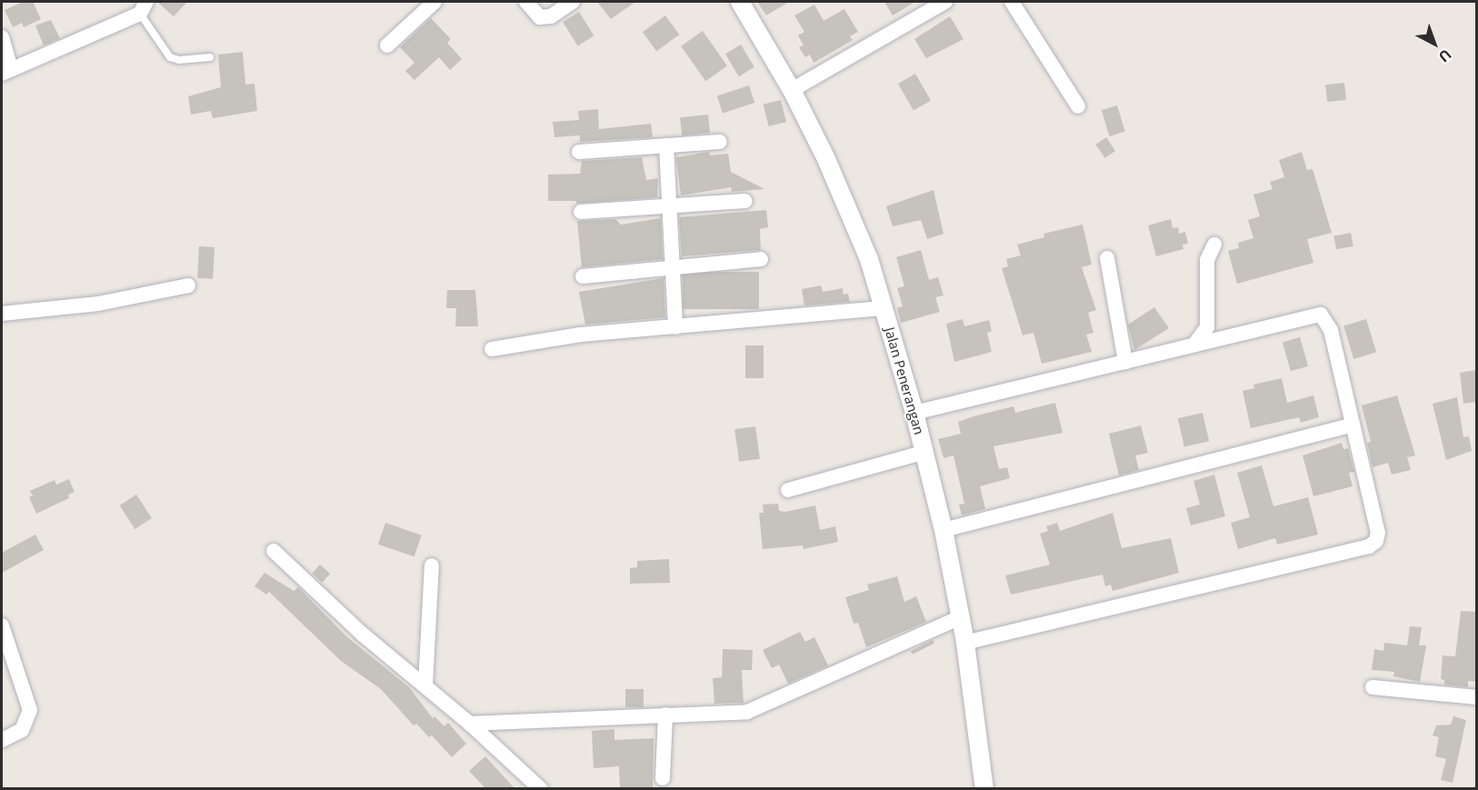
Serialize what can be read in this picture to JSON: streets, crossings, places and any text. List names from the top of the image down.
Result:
{
  "streets": {
    "street": ["Jalan Penerangan"]
  },
  "north": "bottom right"
}
